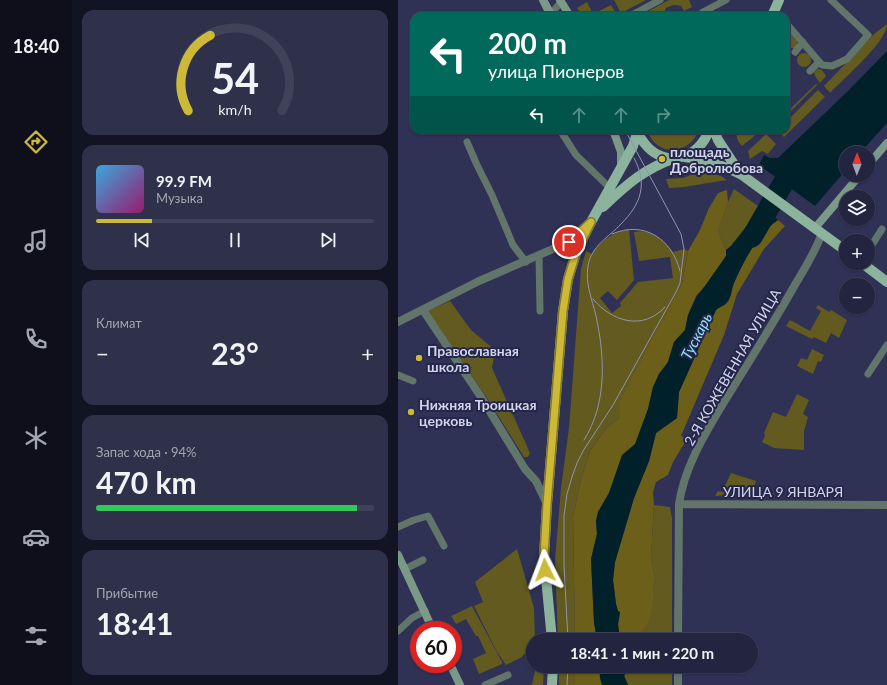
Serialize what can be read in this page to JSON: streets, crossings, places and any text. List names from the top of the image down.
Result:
{
  "streets": {
    "street": ["2-Я КОЖЕВЕННАЯ УЛИЦА", "УЛИЦА 9 ЯНВАРЯ"]
  },
  "crossings": [
    ["2-Я КОЖЕВЕННАЯ УЛИЦА", "УЛИЦА 9 ЯНВАРЯ"]
  ],
  "water": ["Тускарь"],
  "places": ["площадь Добролюбова", "Православная школа", "Нижняя Троицкая церковь"],
  "north": "top",
  "page": {
    "tabs": "18:40",
    "turn": ["200 m", "улица Пионеров"],
    "map_buttons": ["+", "−"],
    "song": ["99.9 FM", "Музыка"],
    "tile": [
      "Климат",
      ["Запас хода · 94%", "470 km"],
      ["Прибытие", "18:41"]
    ],
    "heat": ["−", "23°", "+"],
    "limit": "60",
    "trip": "18:41 · 1 мин · 220 m",
    "gauge": ["54", "km/h"]
  }
}
